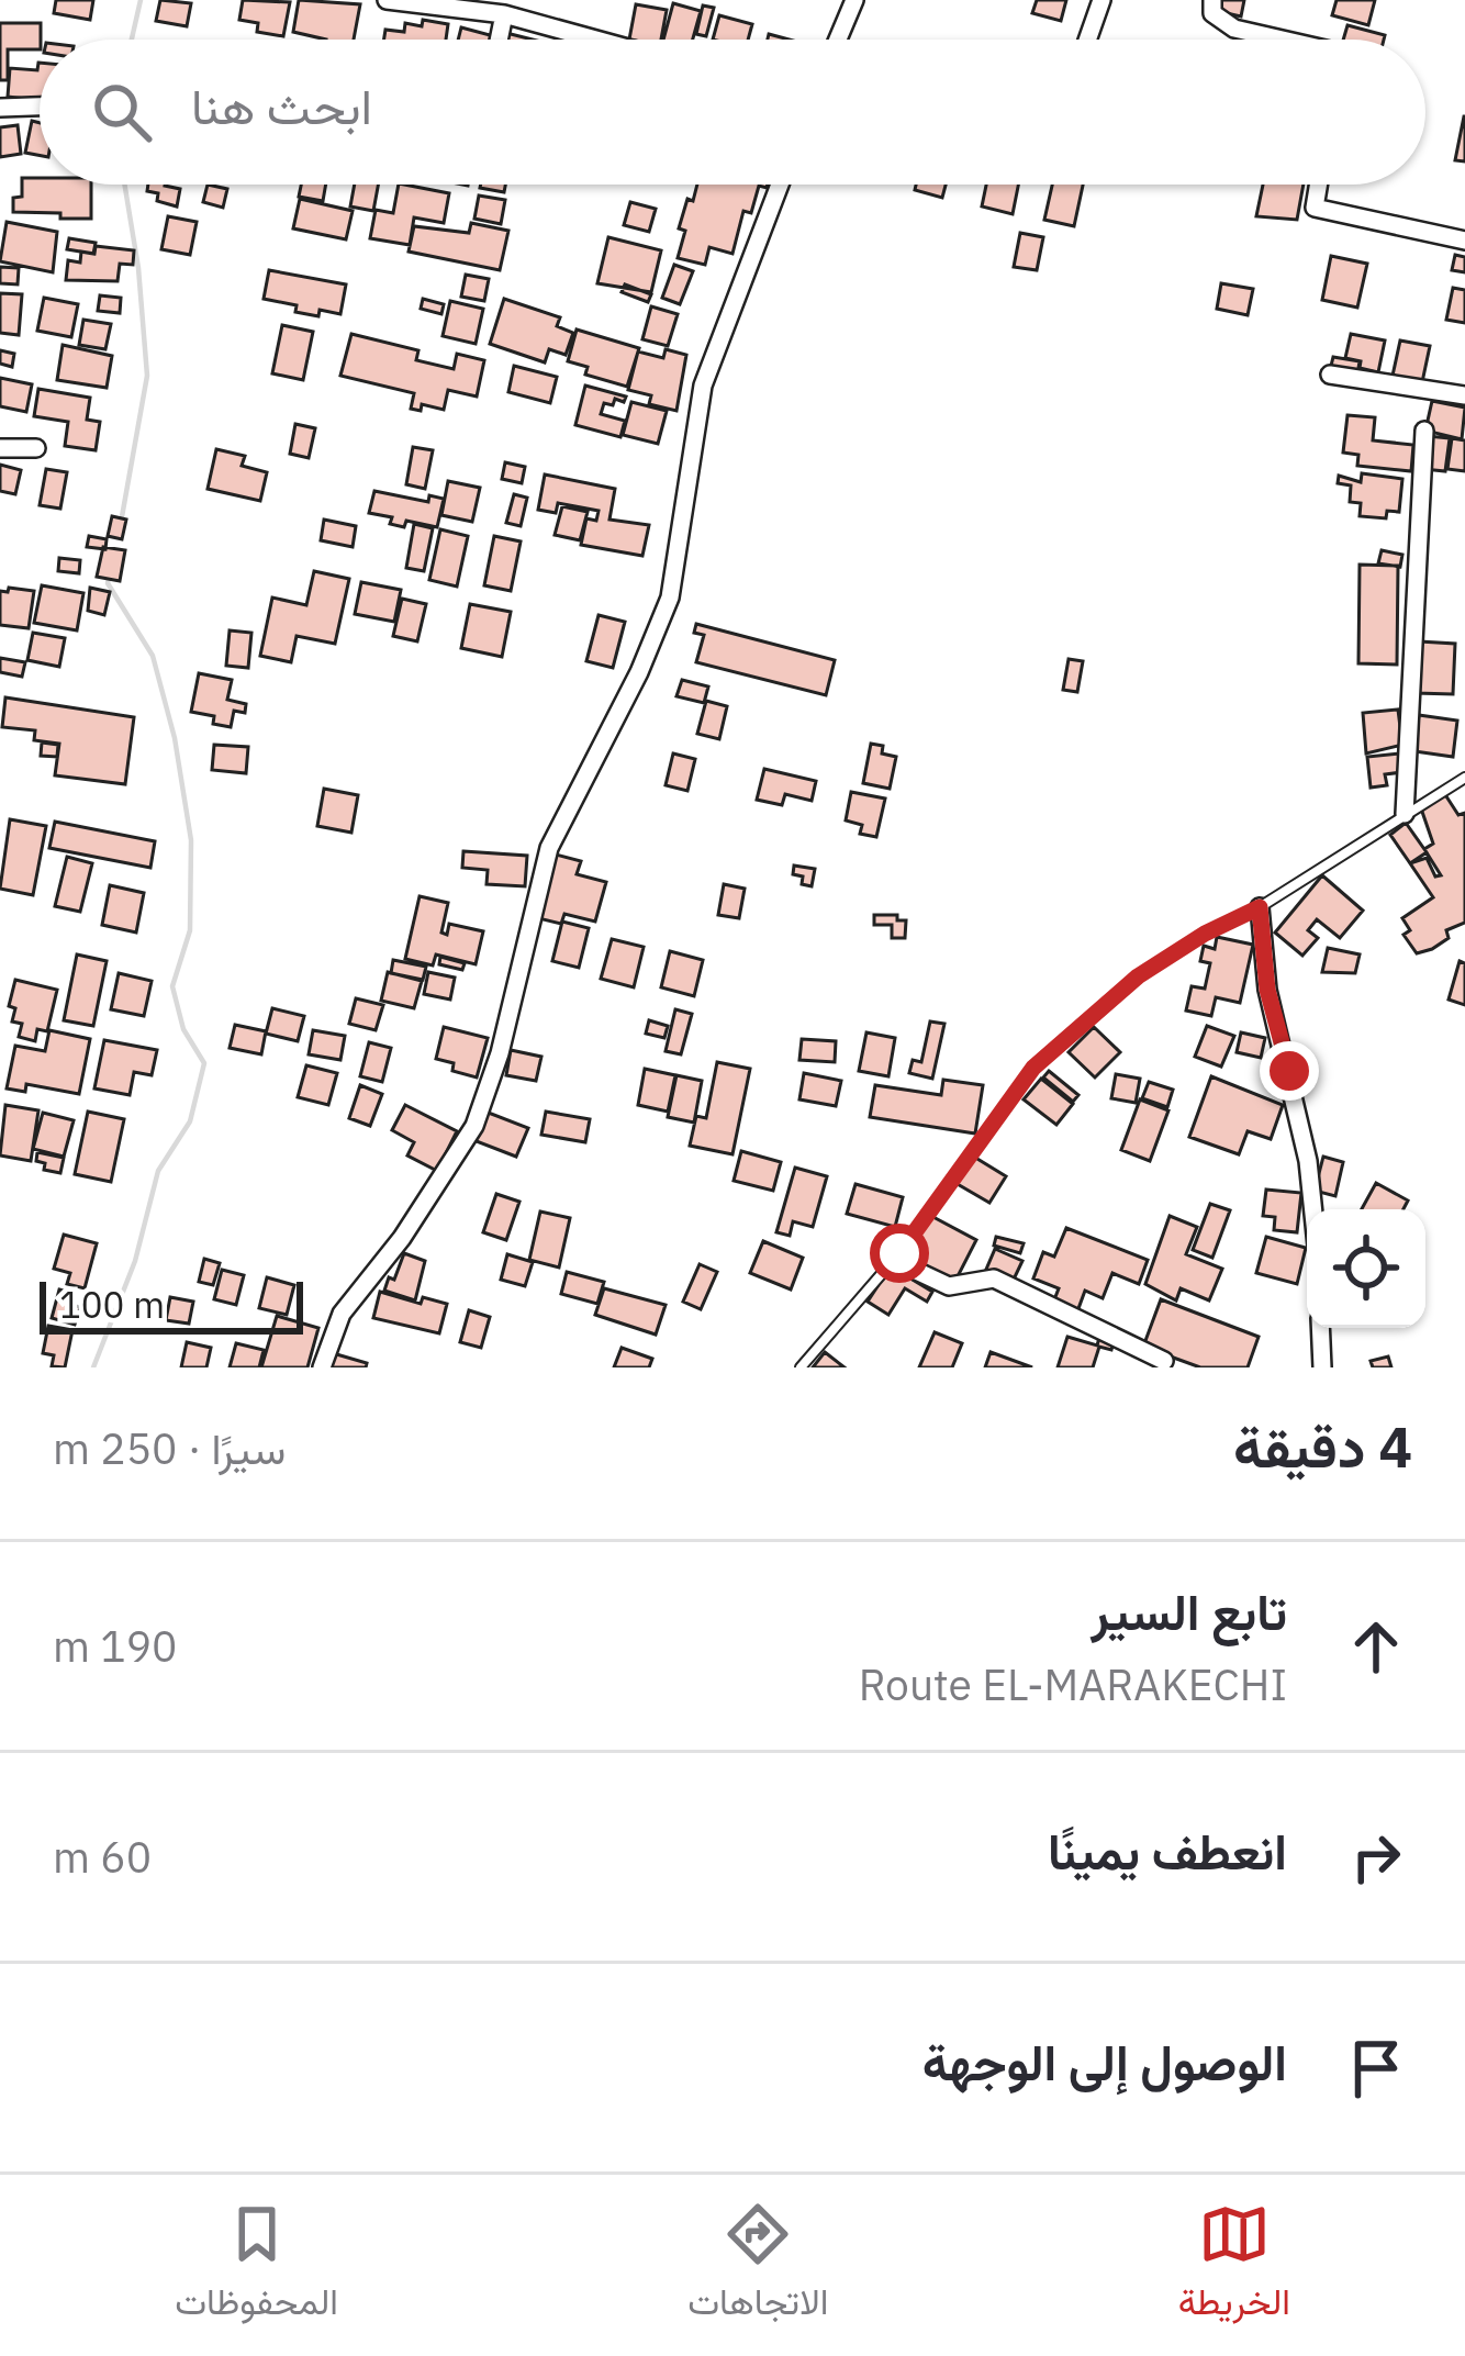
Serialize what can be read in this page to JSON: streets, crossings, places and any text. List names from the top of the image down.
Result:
{
  "scale_bar": "100 m",
  "page": {
    "search": "ابحث هنا",
    "scale": "100 m",
    "heading": ["4 دقيقة", "سيرًا · 250 m"],
    "list": [
      ["تابع السير", "Route EL-MARAKECHI", "190 m"],
      ["انعطف يمينًا", "60 m"],
      "الوصول إلى الوجهة"
    ],
    "nav": ["الخريطة", "الاتجاهات", "المحفوظات"]
  }
}
